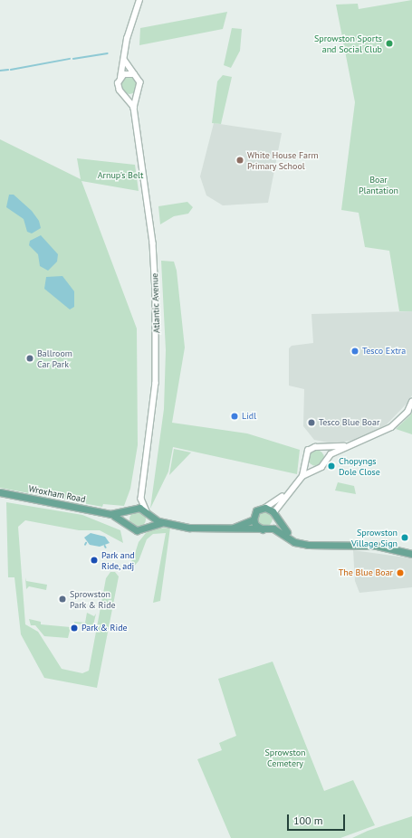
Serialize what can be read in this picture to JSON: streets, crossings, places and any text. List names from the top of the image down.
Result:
{
  "streets": {
    "main road": ["Wroxham Road"],
    "street": ["Atlantic Avenue"]
  },
  "crossings": [
    ["Atlantic Avenue", "Wroxham Road"]
  ],
  "parks": ["Arnup's Belt", "Boar Plantation", "Sprowston Cemetery"],
  "places": [
    "Sprowston Sports and Social Club",
    "White House Farm Primary School",
    "Tesco Extra",
    "Ballroom Car Park",
    "Lidl",
    "Tesco Blue Boar",
    "Chopyngs Dole Close",
    "Sprowston Village Sign",
    "Park and Ride, adj",
    "The Blue Boar",
    "Sprowston Park & Ride",
    "Park & Ride"
  ],
  "scale_bar": "100 m"
}
